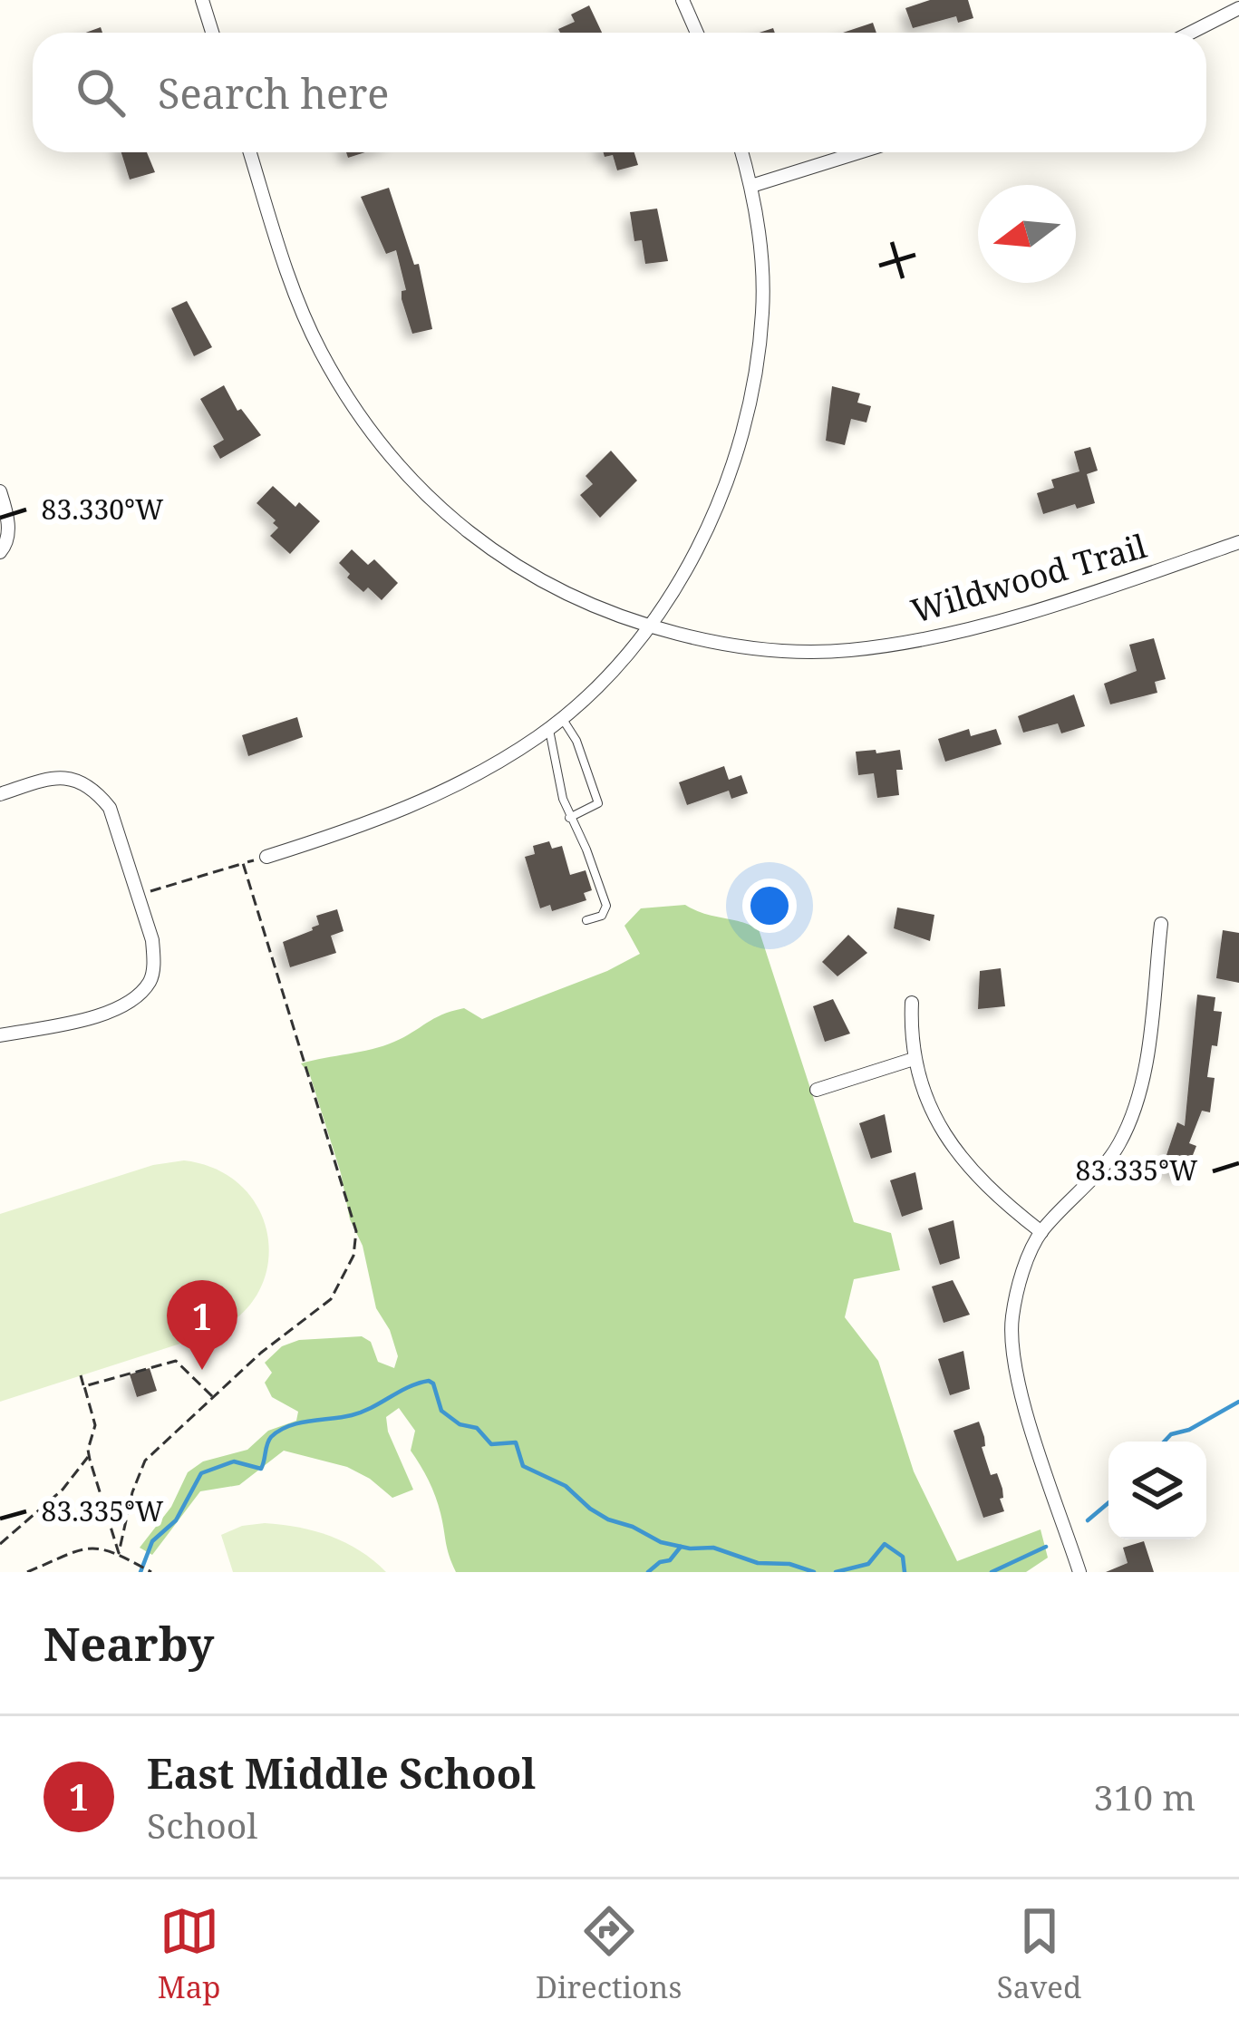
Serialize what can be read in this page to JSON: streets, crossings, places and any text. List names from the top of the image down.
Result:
{
  "streets": {
    "street": ["Wildwood Trail"]
  },
  "north": "left",
  "page": {
    "search": "Search here",
    "pins": "1",
    "heading": "Nearby",
    "list": [
      {
        "mark": "1",
        "name": "East Middle School",
        "note": "School",
        "value": "310 m"
      }
    ],
    "nav": ["Map", "Directions", "Saved"]
  },
  "coordinates": ["83.330°W", "83.335°W"]
}
